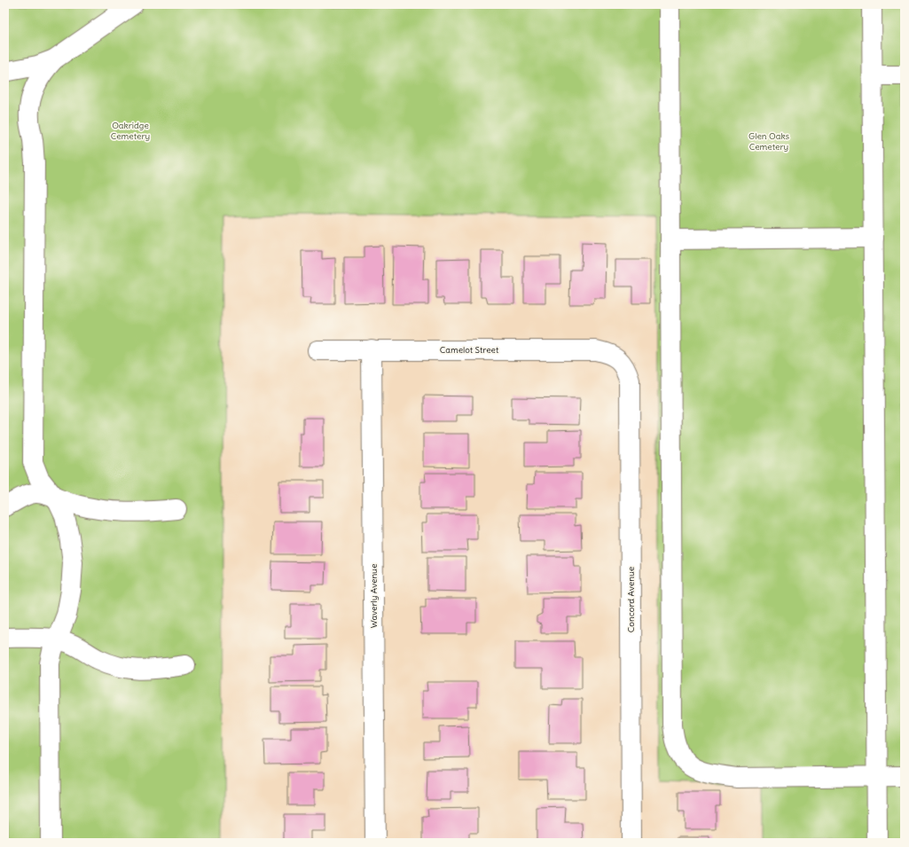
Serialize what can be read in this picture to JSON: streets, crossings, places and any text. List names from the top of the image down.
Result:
{
  "streets": {
    "street": ["Camelot Street", "Waverly Avenue", "Concord Avenue"]
  },
  "crossings": [
    ["Camelot Street", "Waverly Avenue"],
    ["Camelot Street", "Concord Avenue"]
  ],
  "parks": ["Oakridge Cemetery", "Glen Oaks Cemetery"]
}
